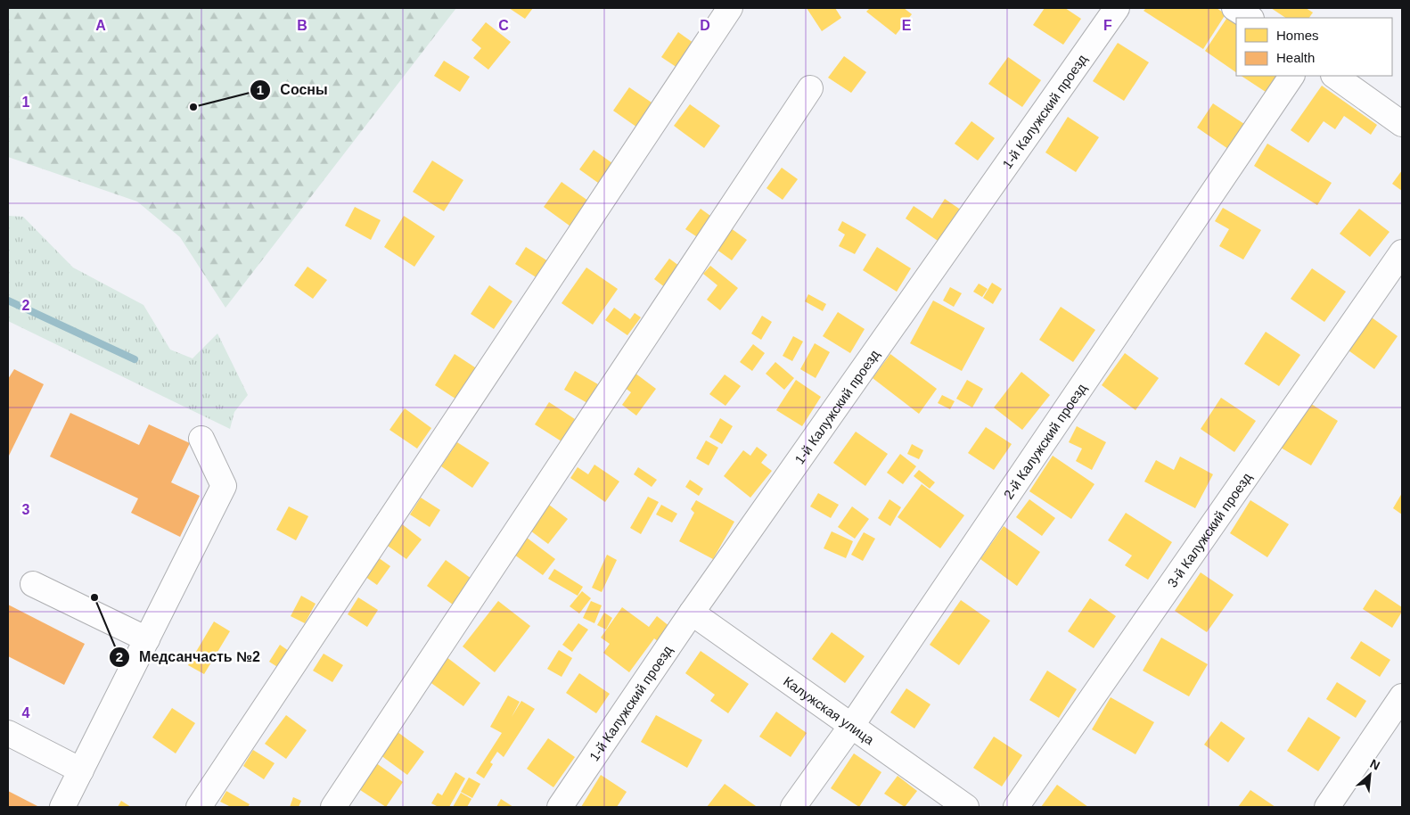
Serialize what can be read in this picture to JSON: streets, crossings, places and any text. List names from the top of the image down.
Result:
{
  "streets": {
    "street": [
      "1-й Калужский проезд",
      "2-й Калужский проезд",
      "3-й Калужский проезд",
      "Калужская улица"
    ]
  },
  "crossings": [
    ["1-й Калужский проезд", "Калужская улица"],
    ["2-й Калужский проезд", "Калужская улица"]
  ],
  "places": ["Сосны", "Медсанчасть №2"],
  "legend": ["Homes", "Health"],
  "north": "top right",
  "grid": {
    "columns": [
      "A",
      "B",
      "C",
      "D",
      "E",
      "F"
    ],
    "rows": [
      "1",
      "2",
      "3",
      "4"
    ]
  }
}
